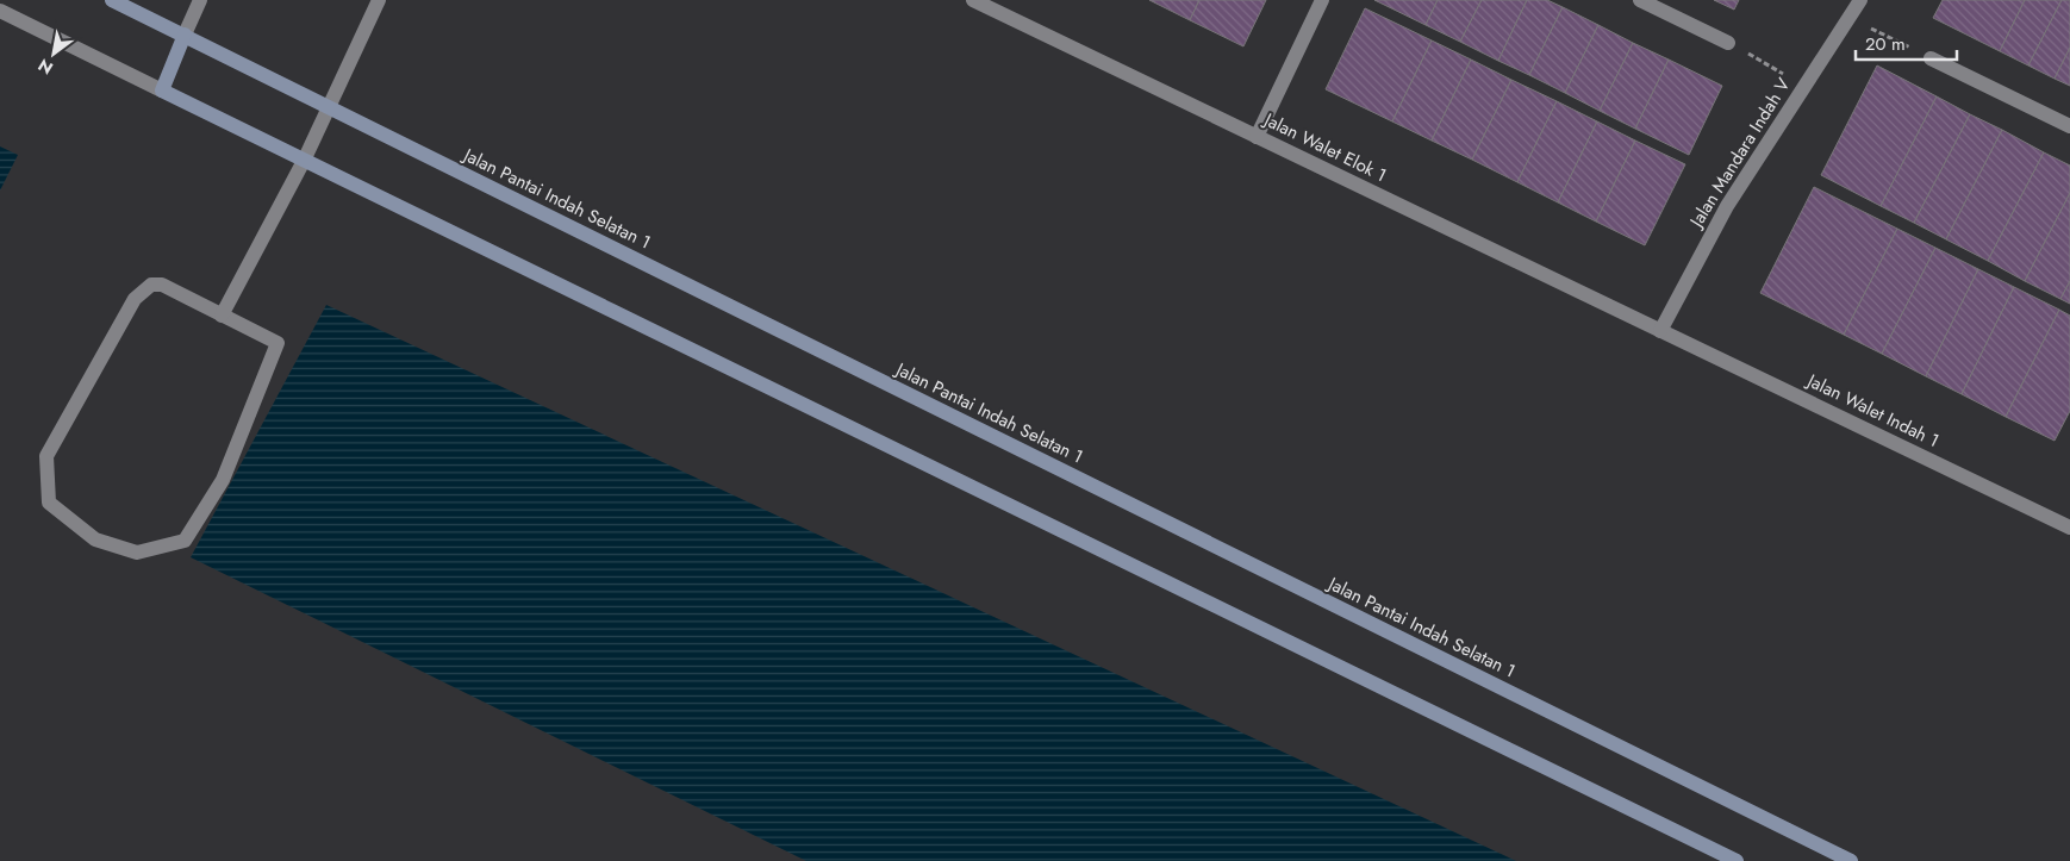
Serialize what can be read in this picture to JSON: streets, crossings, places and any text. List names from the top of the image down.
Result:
{
  "streets": {
    "street": [
      "Jalan Walet Elok 1",
      "Jalan Mandara Indah V",
      "Jalan Pantai Indah Selatan 1",
      "Jalan Walet Indah 1"
    ]
  },
  "crossings": [
    ["Jalan Walet Elok 1", "Jalan Mandara Indah V"],
    ["Jalan Walet Elok 1", "Jalan Walet Indah 1"],
    ["Jalan Mandara Indah V", "Jalan Walet Indah 1"]
  ],
  "scale_bar": "20 m",
  "north": "bottom left"
}
